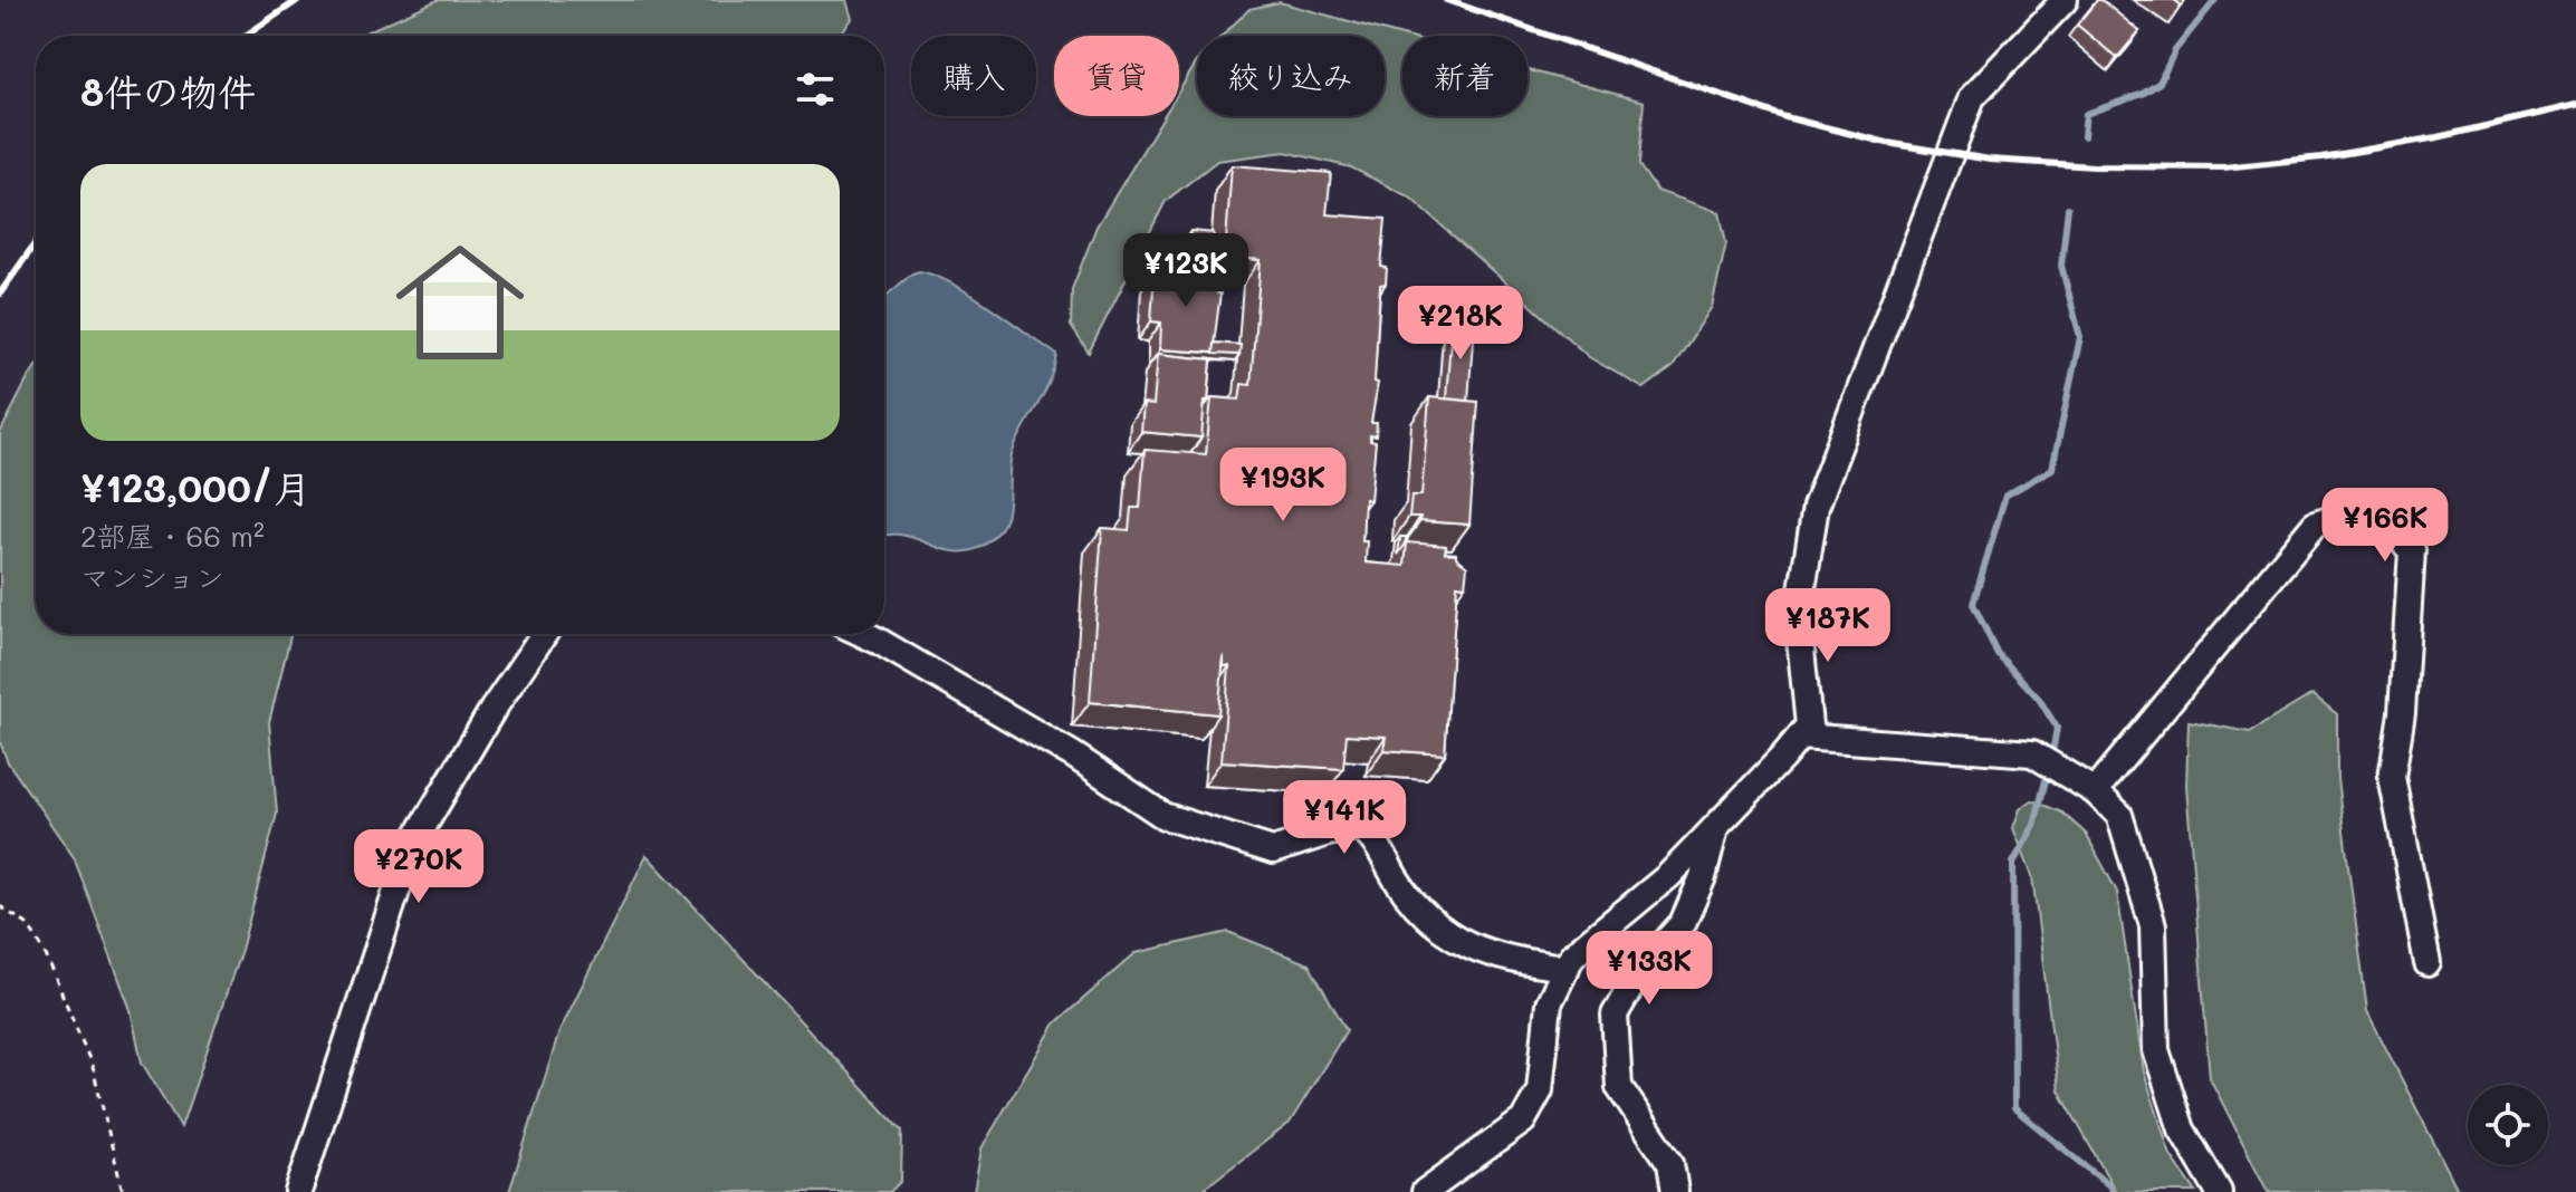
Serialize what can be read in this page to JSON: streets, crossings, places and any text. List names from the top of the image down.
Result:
{
  "page": {
    "chip": [
      "購入",
      "賃貸",
      "絞り込み",
      "新着"
    ],
    "heading": "8件の物件",
    "list": [
      {
        "name": "¥123,000/月",
        "note": "2部屋 · 66 m² · マンション"
      }
    ],
    "price": [
      "¥123K",
      "¥218K",
      "¥193K",
      "¥166K",
      "¥187K",
      "¥141K",
      "¥270K",
      "¥133K"
    ]
  }
}
